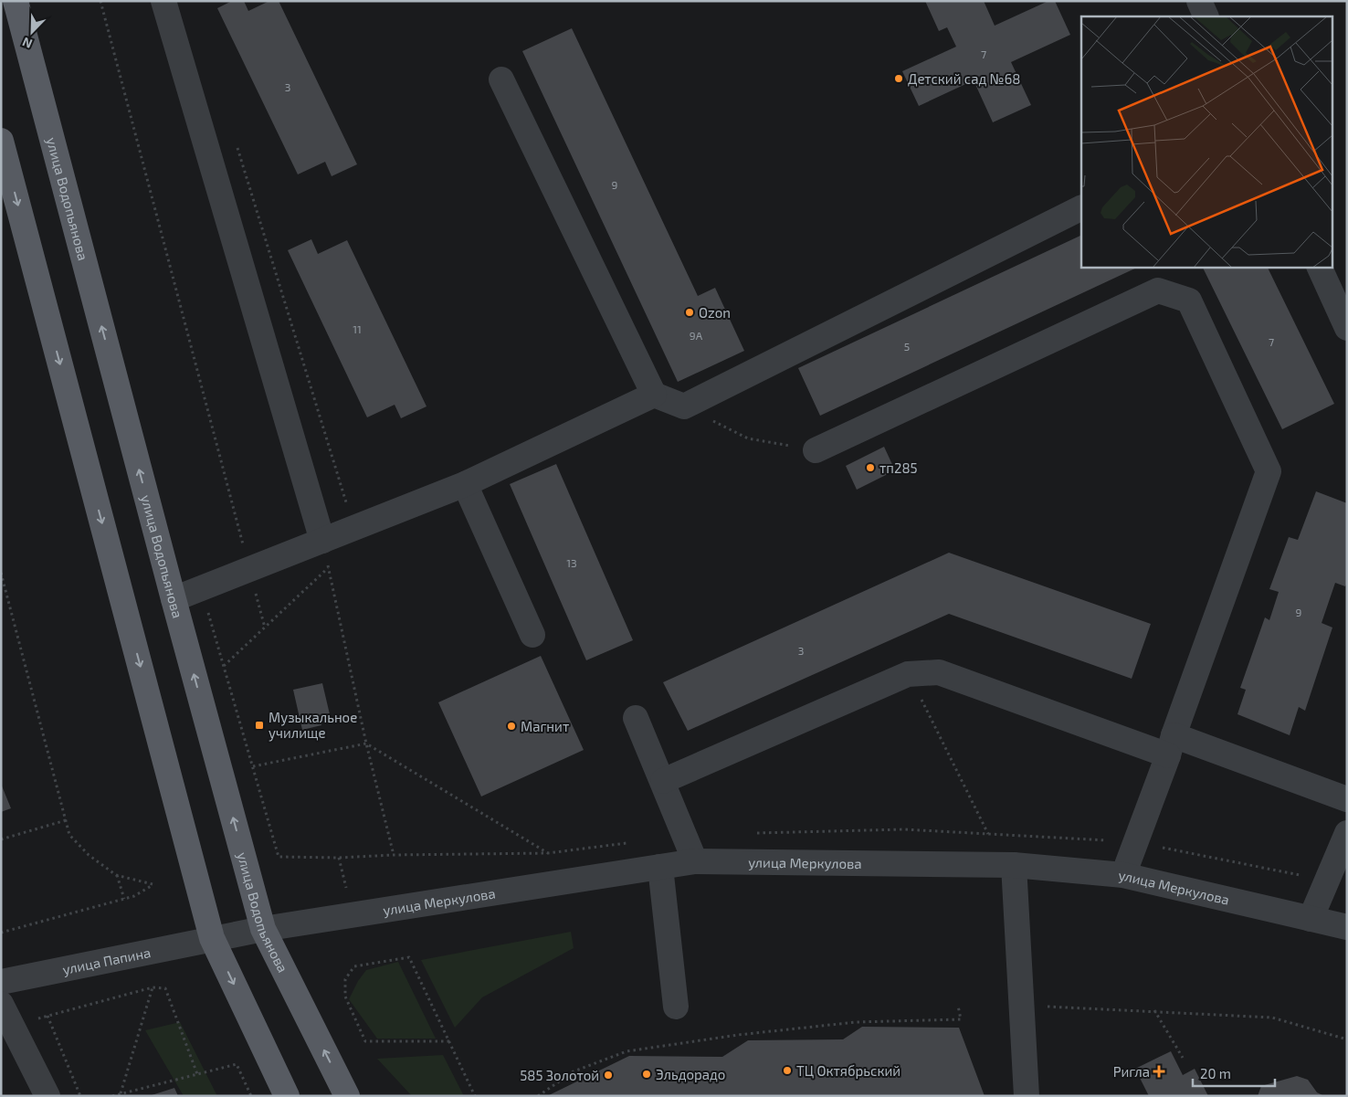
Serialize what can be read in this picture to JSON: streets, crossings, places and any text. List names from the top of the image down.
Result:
{
  "streets": {
    "main road": ["улица Водопьянова"],
    "street": ["улица Меркулова", "улица Папина"]
  },
  "crossings": [
    ["улица Водопьянова", "улица Меркулова"],
    ["улица Меркулова", "улица Папина"]
  ],
  "places": {
    "other": [
      "Детский сад №68",
      "Ozon",
      "тп285",
      "Магнит",
      "ТЦ Октябрьский",
      "Эльдорадо",
      "585 Золотой"
    ],
    "transit": ["Музыкальное училище"],
    "health": ["Ригла"]
  },
  "house_numbers": [
    "7",
    "3",
    "9",
    "11",
    "9А",
    "7",
    "5",
    "13",
    "9",
    "3"
  ],
  "scale_bar": "20 m",
  "north": "bottom left"
}
